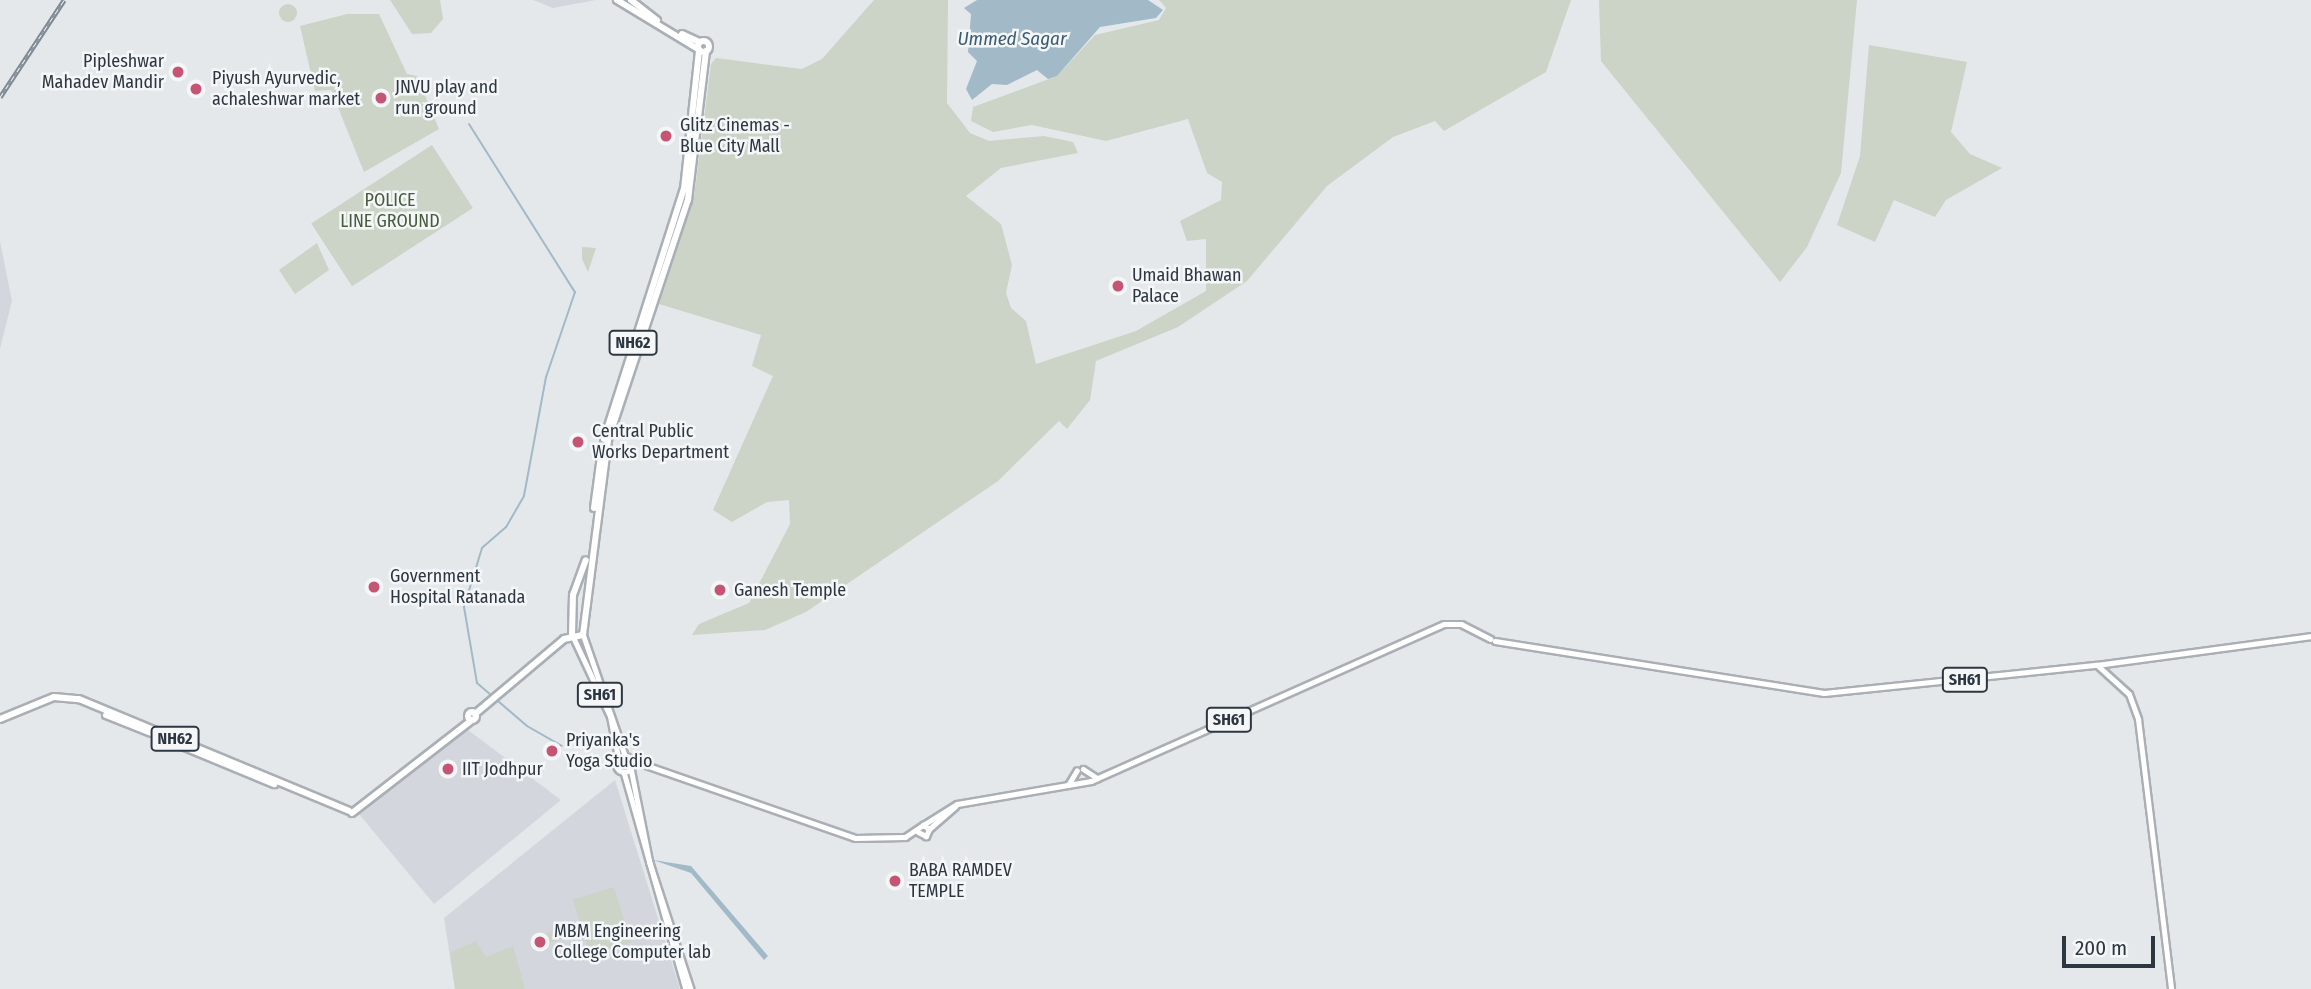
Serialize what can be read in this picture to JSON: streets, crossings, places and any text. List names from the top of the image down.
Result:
{
  "streets": {
    "highway": ["NH62"],
    "main road": ["SH61"]
  },
  "crossings": [
    ["NH62", "SH61"]
  ],
  "water": ["Ummed Sagar"],
  "parks": ["POLICE LINE GROUND"],
  "places": [
    "Pipleshwar Mahadev Mandir",
    "Piyush Ayurvedic, achaleshwar market",
    "JNVU play and run ground",
    "Glitz Cinemas - Blue City Mall",
    "Umaid Bhawan Palace",
    "Central Public Works Department",
    "Government Hospital Ratanada",
    "Ganesh Temple",
    "Priyanka's Yoga Studio",
    "IIT Jodhpur",
    "BABA RAMDEV TEMPLE",
    "MBM Engineering College Computer lab"
  ],
  "scale_bar": "200 m"
}
